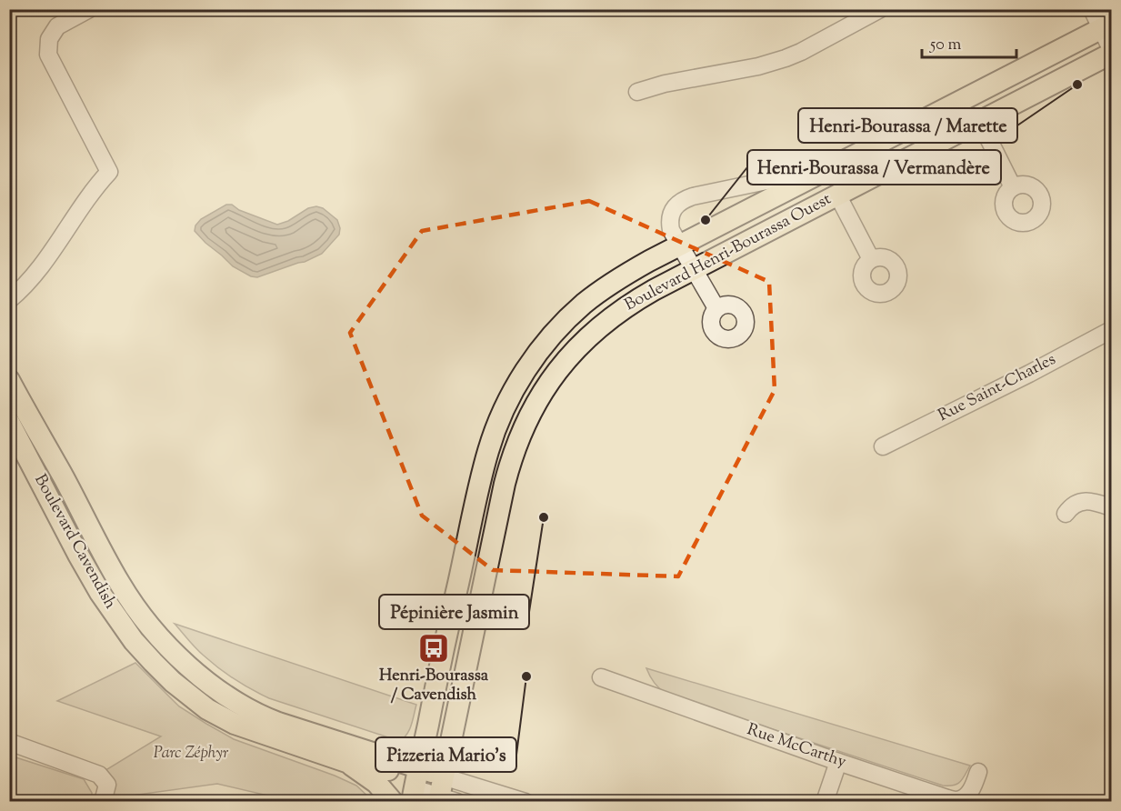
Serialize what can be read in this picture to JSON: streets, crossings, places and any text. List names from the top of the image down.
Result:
{
  "streets": {
    "main road": ["Boulevard Henri-Bourassa Ouest", "Boulevard Cavendish"],
    "street": ["Rue Saint-Charles", "Rue McCarthy"]
  },
  "crossings": [
    ["Boulevard Henri-Bourassa Ouest", "Boulevard Cavendish"]
  ],
  "parks": ["Parc Zéphyr"],
  "places": {
    "other": [
      "Henri-Bourassa / Marette",
      "Henri-Bourassa / Vermandère",
      "Pépinière Jasmin",
      "Pizzeria Mario's"
    ],
    "bus stop": ["Henri-Bourassa / Cavendish"]
  },
  "scale_bar": "50 m"
}
